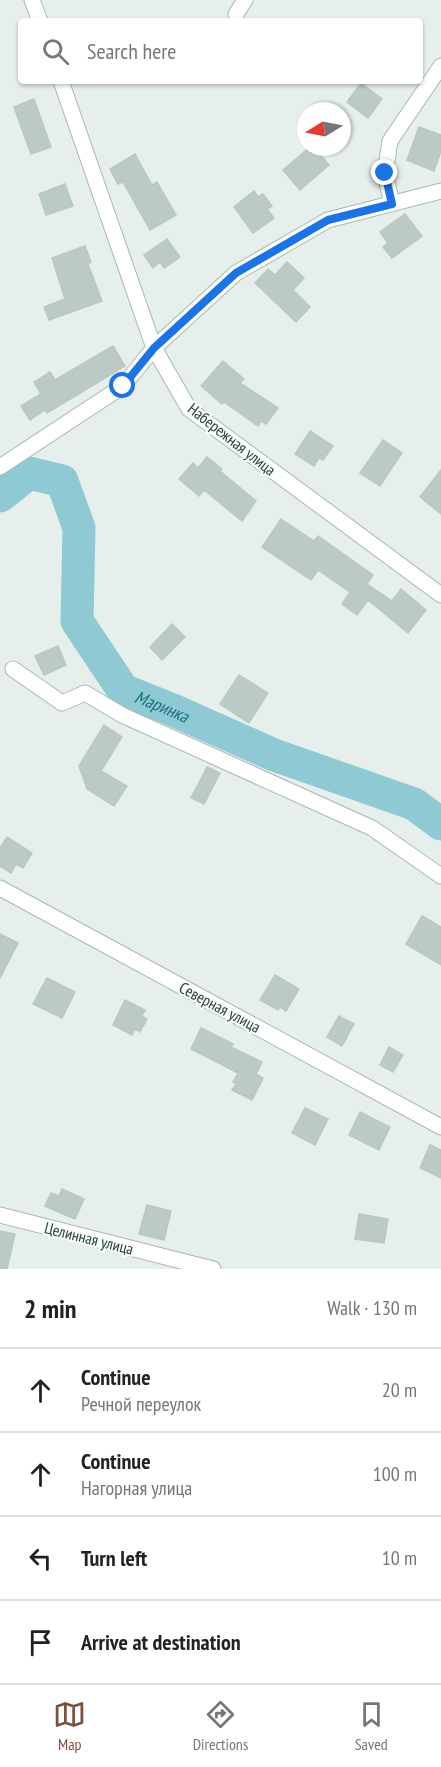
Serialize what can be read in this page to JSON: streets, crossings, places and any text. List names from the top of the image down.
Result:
{
  "streets": {
    "street": ["Набережная улица", "Северная улица", "Целинная улица"]
  },
  "water": ["Маринка"],
  "north": "left",
  "page": {
    "search": "Search here",
    "heading": ["2 min", "Walk · 130 m"],
    "list": [
      ["Continue", "Речной переулок", "20 m"],
      ["Continue", "Нагорная улица", "100 m"],
      ["Turn left", "10 m"],
      "Arrive at destination"
    ],
    "nav": ["Map", "Directions", "Saved"]
  }
}
